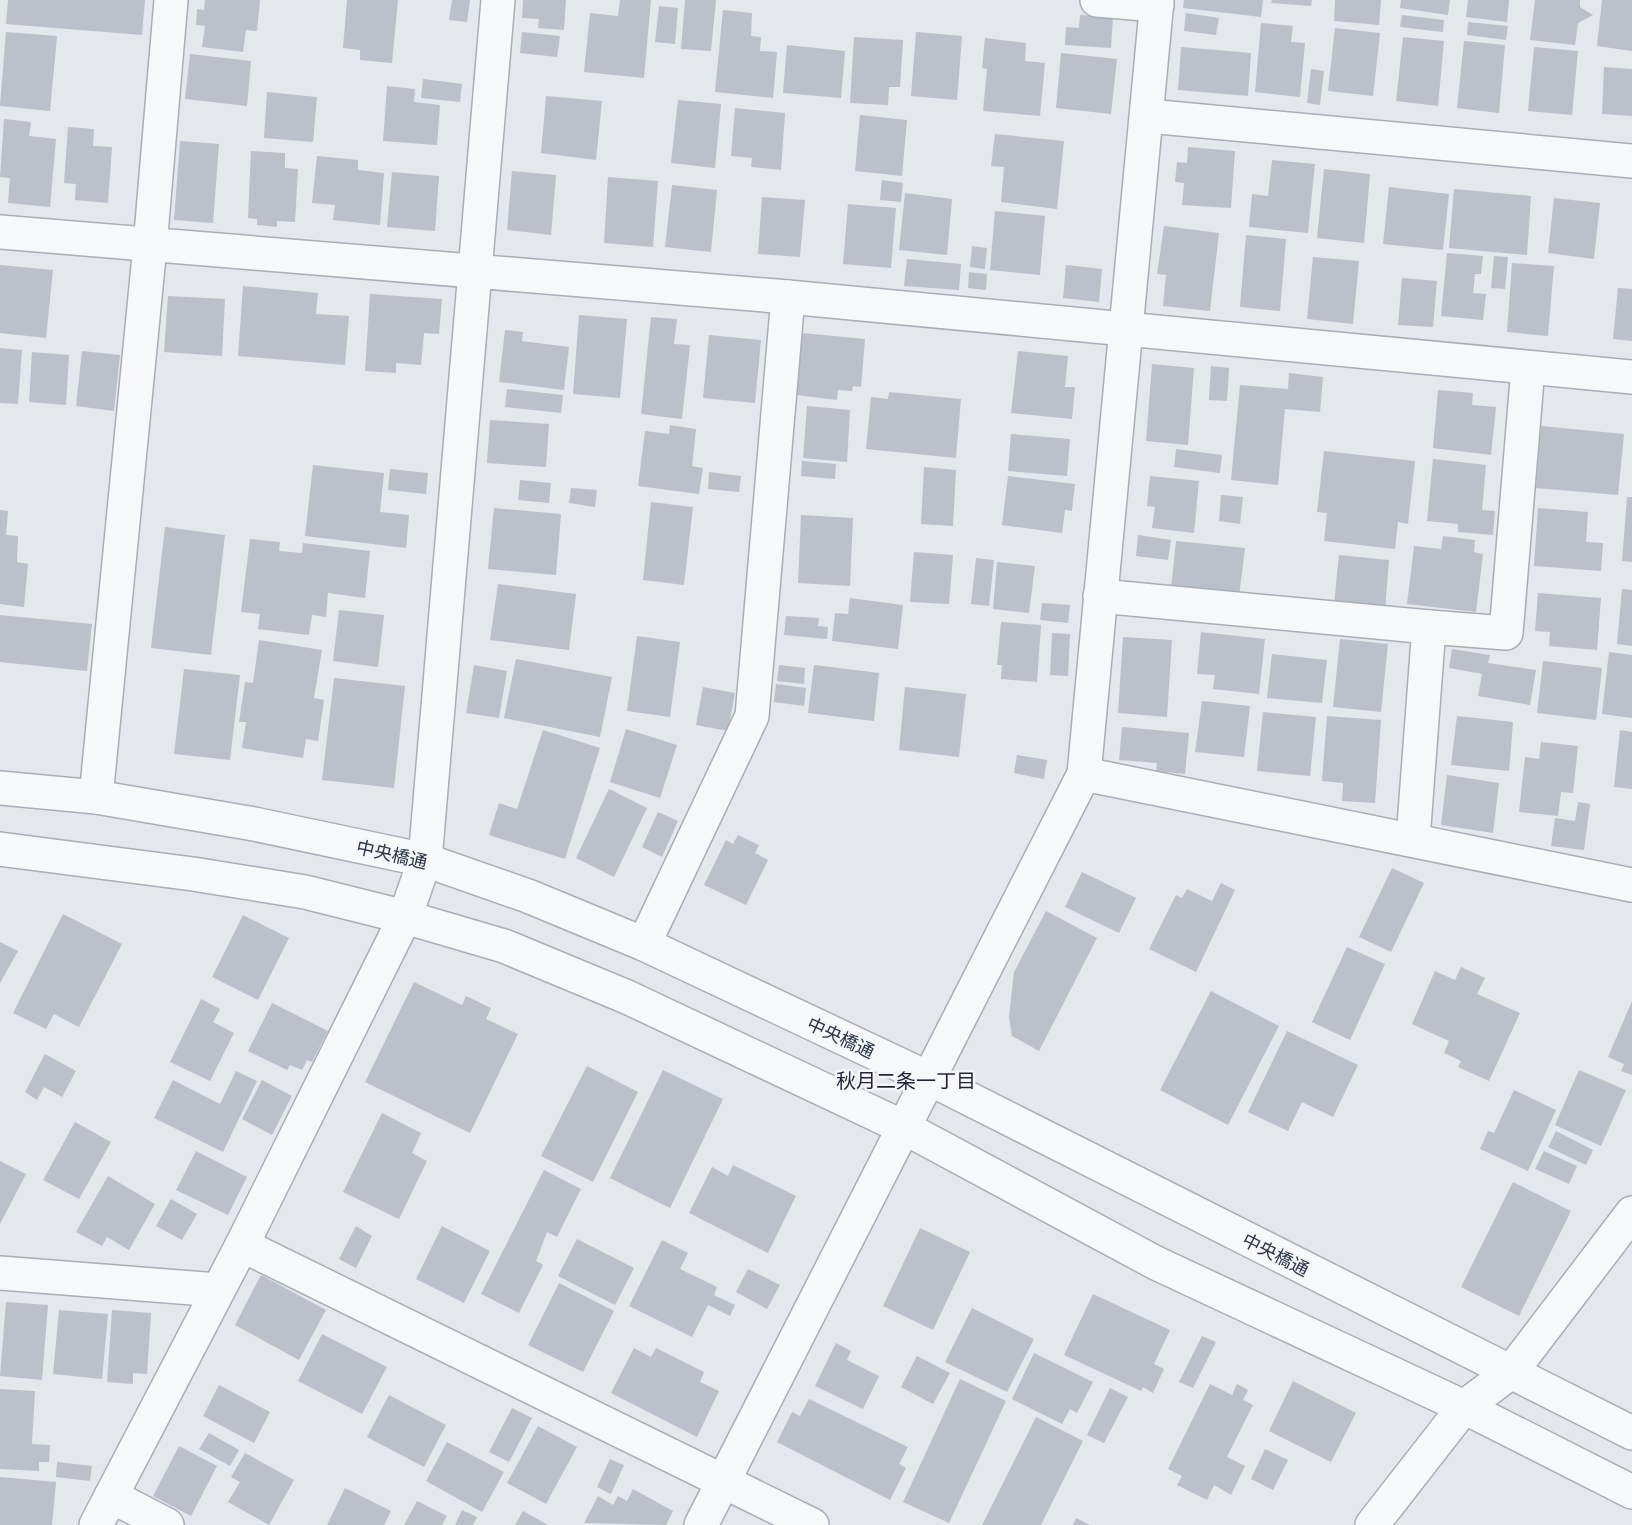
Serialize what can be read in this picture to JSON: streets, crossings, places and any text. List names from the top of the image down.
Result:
{
  "streets": {
    "street": ["中央橋通"]
  },
  "districts": ["秋月二条一丁目"]
}
